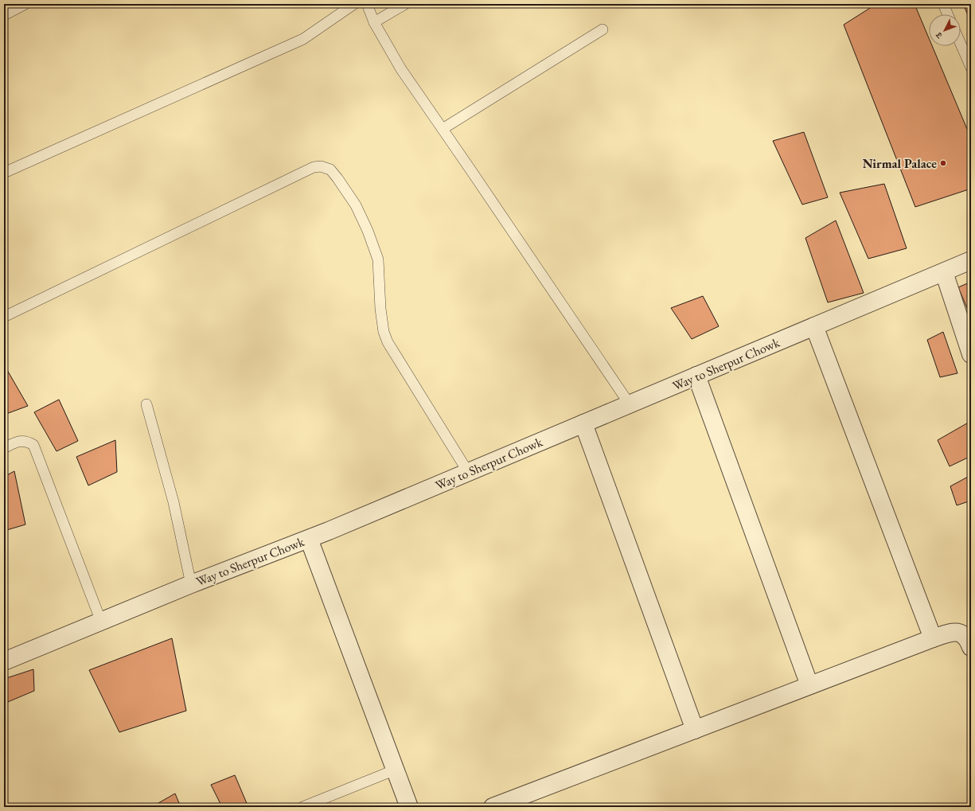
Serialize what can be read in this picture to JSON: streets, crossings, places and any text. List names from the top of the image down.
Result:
{
  "streets": {
    "street": ["Way to Sherpur Chowk"]
  },
  "places": ["Nirmal Palace"],
  "north": "bottom left"
}
